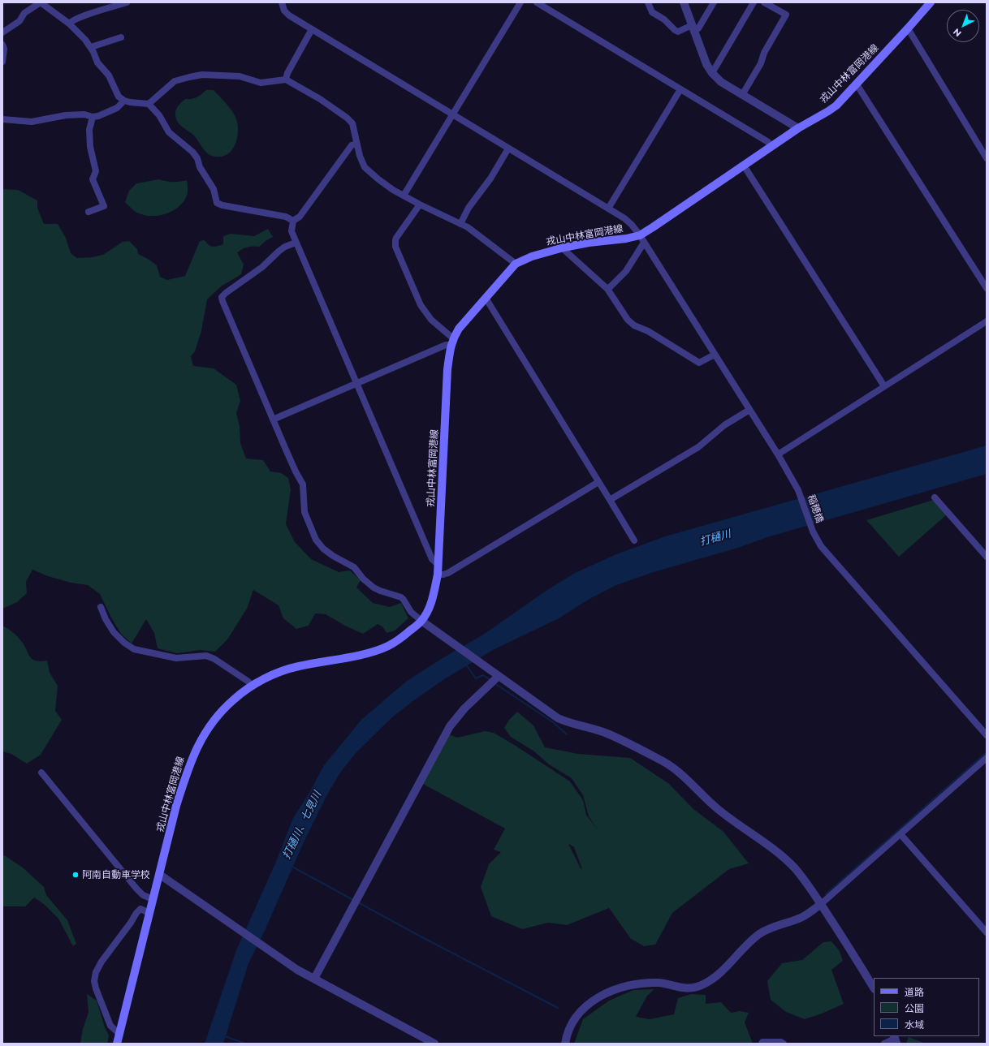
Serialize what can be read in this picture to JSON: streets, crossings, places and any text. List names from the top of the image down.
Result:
{
  "streets": {
    "main road": ["戎山中林富岡港線"],
    "street": ["稲穂橋"]
  },
  "crossings": [
    ["戎山中林富岡港線", "稲穂橋"]
  ],
  "water": ["打樋川", "打樋川、七見川"],
  "places": ["阿南自動車学校"],
  "legend": ["道路", "公園", "水域"],
  "north": "bottom left"
}
